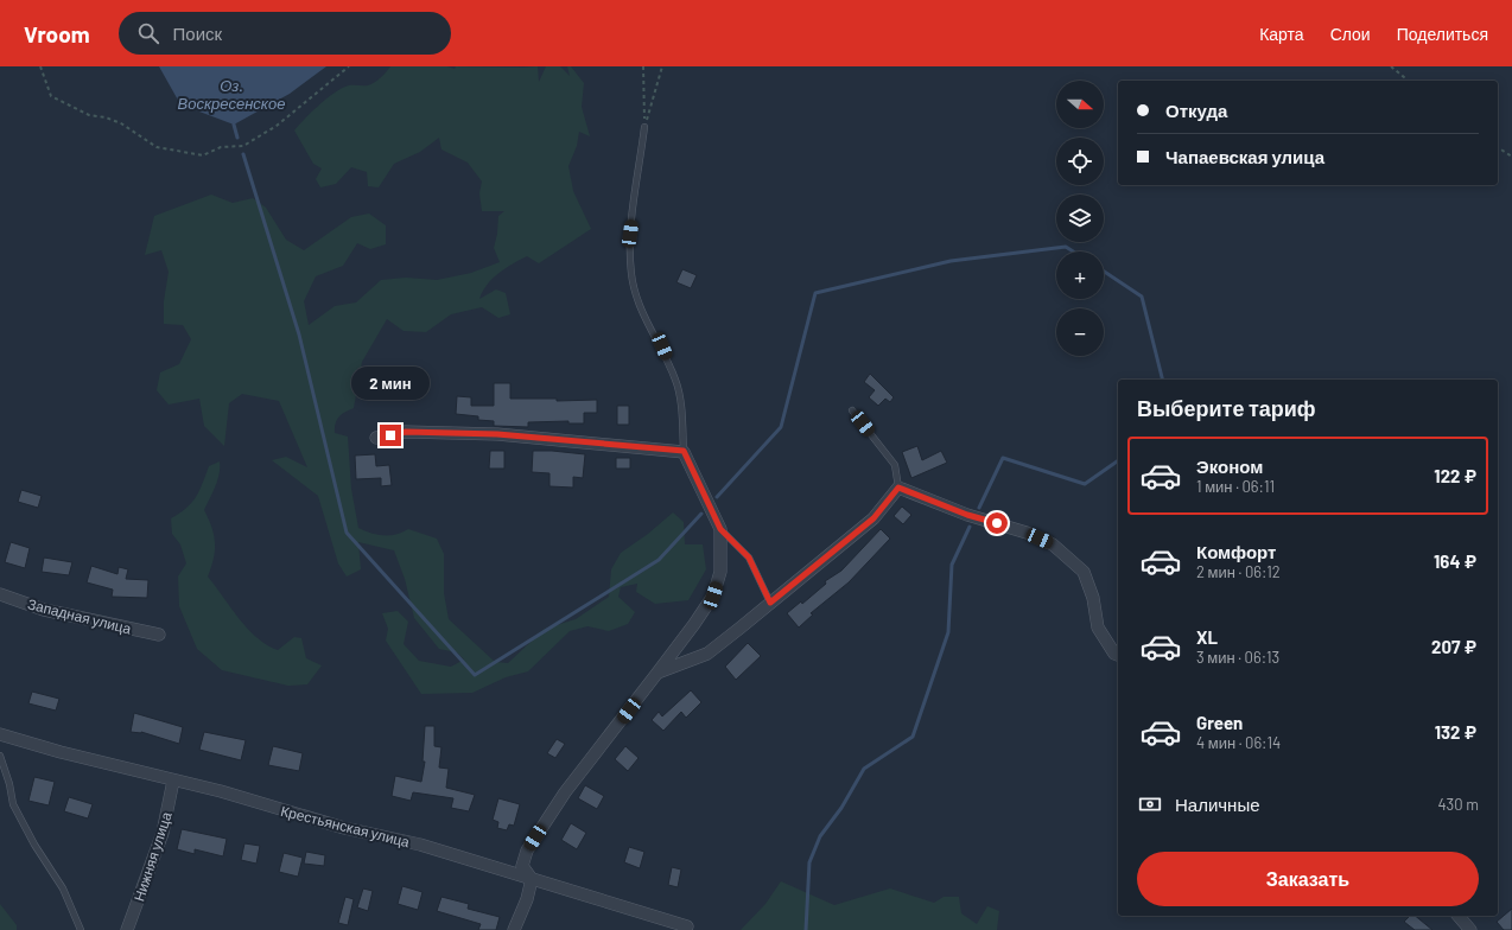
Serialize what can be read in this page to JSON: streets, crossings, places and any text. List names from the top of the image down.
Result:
{
  "streets": {
    "street": ["Западная улица", "Крестьянская улица", "Нижняя улица"]
  },
  "crossings": [
    ["Крестьянская улица", "Нижняя улица"]
  ],
  "water": ["Оз. Воскресенское"],
  "north": "right",
  "page": {
    "header": "Vroom",
    "search": "Поиск",
    "nav": ["Карта", "Слои", "Поделиться"],
    "map_buttons": ["+", "−"],
    "banner": ["Откуда", "Чапаевская улица"],
    "bubble": "2 мин",
    "heading": "Выберите тариф",
    "list": [
      {
        "name": "Эконом",
        "note": "1 мин · 06:11",
        "value": "122 ₽"
      },
      {
        "name": "Комфорт",
        "note": "2 мин · 06:12",
        "value": "164 ₽"
      },
      {
        "name": "XL",
        "note": "3 мин · 06:13",
        "value": "207 ₽"
      },
      {
        "name": "Green",
        "note": "4 мин · 06:14",
        "value": "132 ₽"
      }
    ],
    "pay": ["Наличные", "430 m"],
    "buttons": "Заказать"
  }
}
